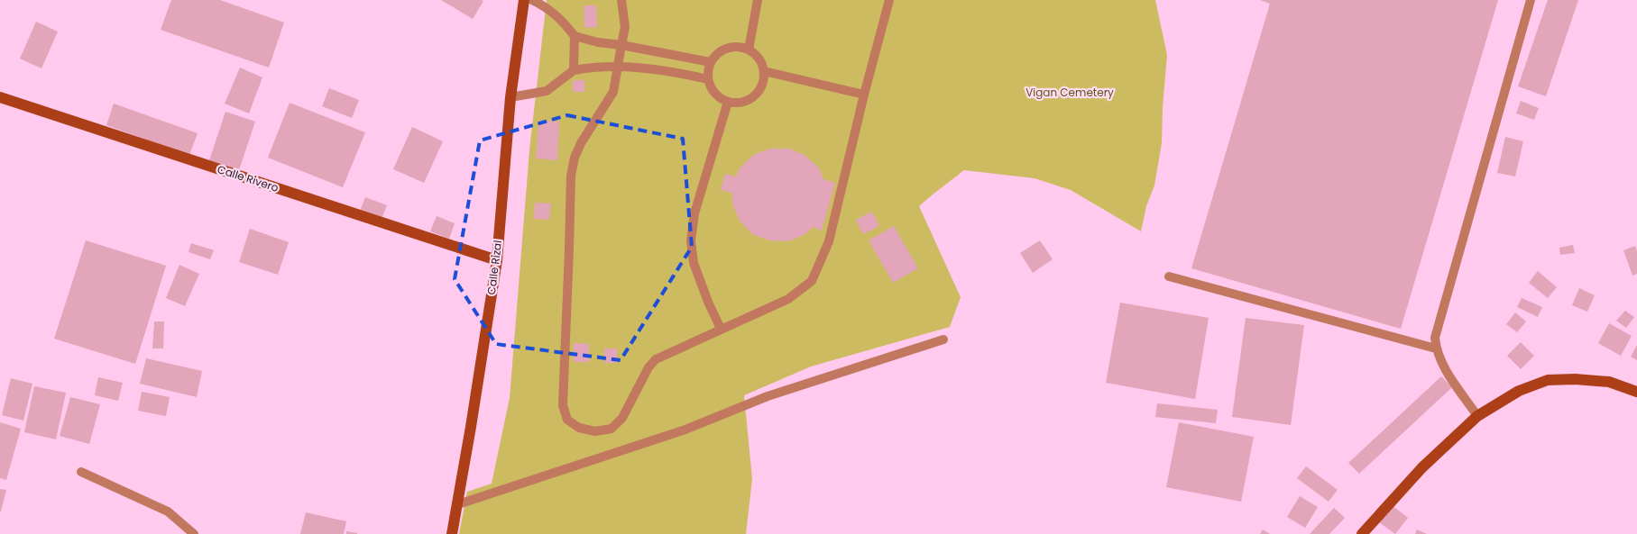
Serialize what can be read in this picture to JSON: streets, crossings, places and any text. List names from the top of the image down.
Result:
{
  "streets": {
    "main road": ["Calle Rivero", "Calle Rizal"]
  },
  "crossings": [
    ["Calle Rivero", "Calle Rizal"]
  ],
  "parks": ["Vigan Cemetery"]
}
